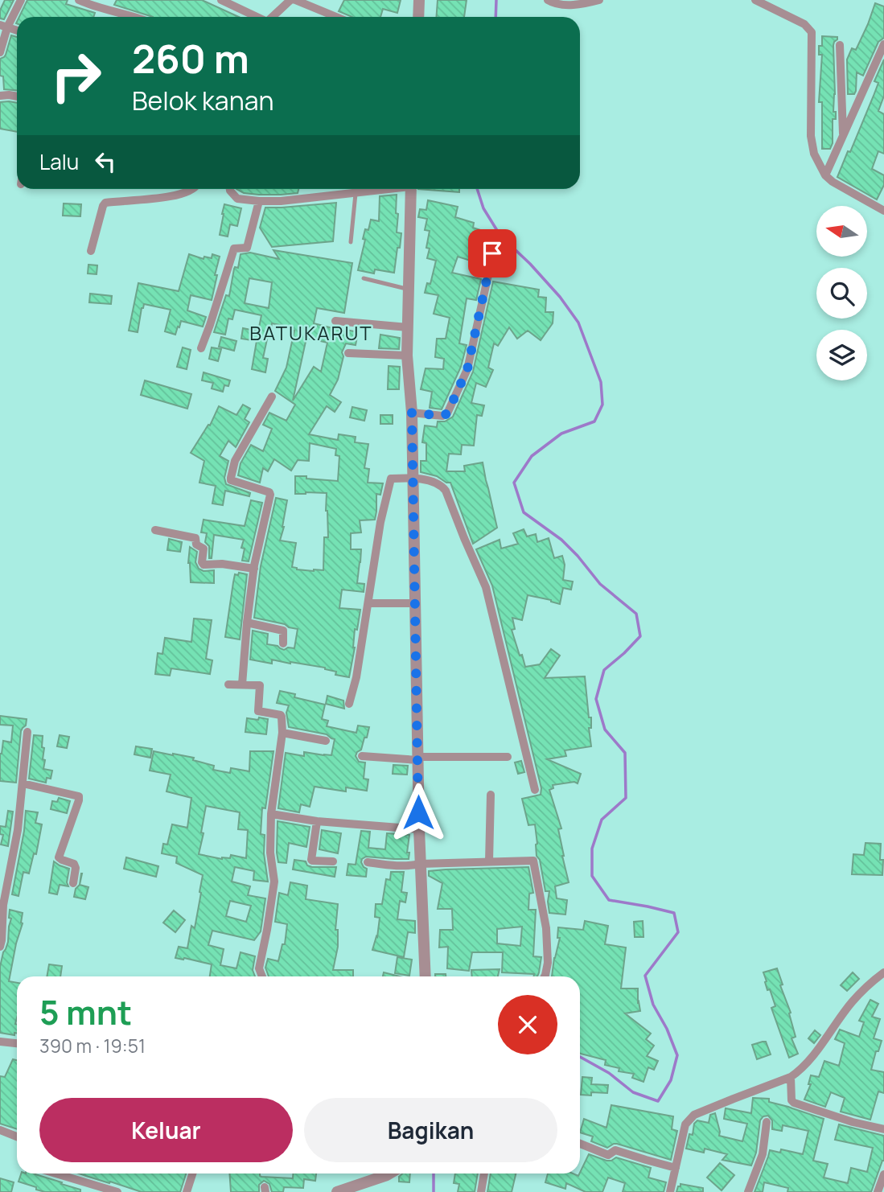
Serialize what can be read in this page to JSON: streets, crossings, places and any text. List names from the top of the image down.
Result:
{
  "districts": ["BATUKARUT"],
  "north": "left",
  "page": {
    "turn": ["260 m", "Belok kanan"],
    "then": "Lalu",
    "heading": ["5 mnt", "390 m · 19:51"],
    "buttons": ["Keluar", "Bagikan"]
  }
}
